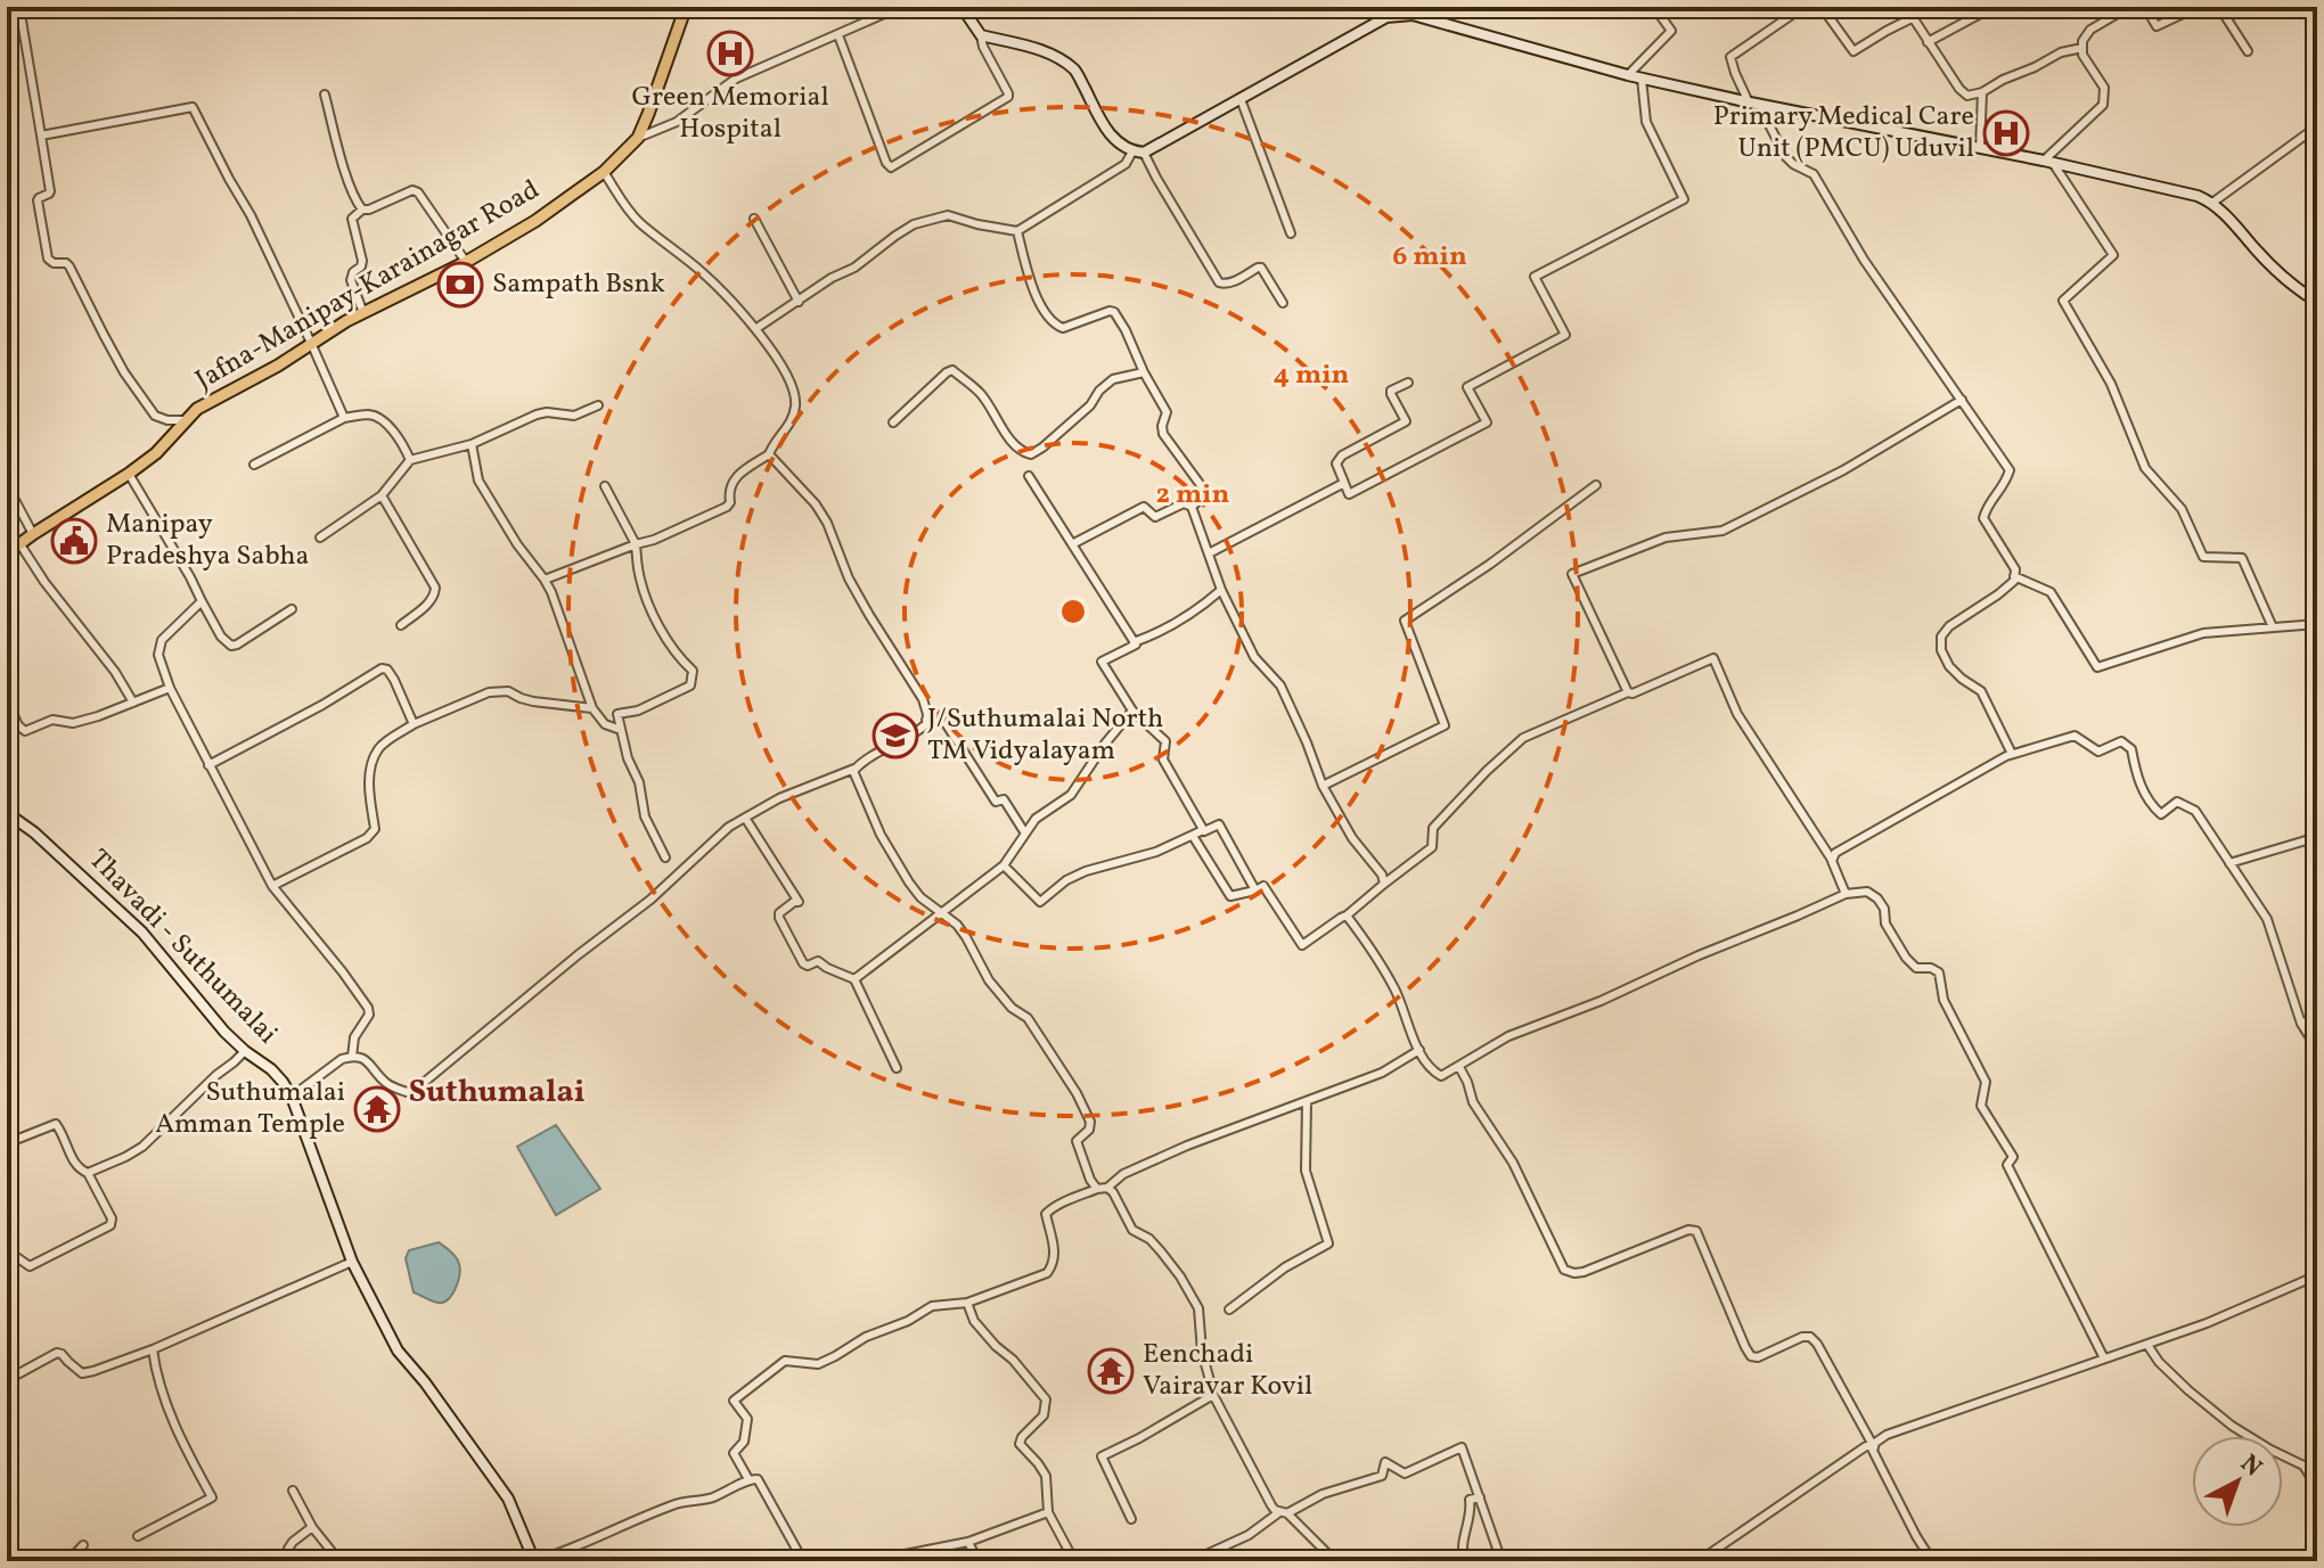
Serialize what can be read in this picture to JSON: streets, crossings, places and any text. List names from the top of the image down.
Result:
{
  "streets": {
    "main road": ["Jafna-Manipay-Karainagar Road"],
    "street": ["Thavadi - Suthumalai"]
  },
  "districts": ["Suthumalai"],
  "places": {
    "hospital": ["Green Memorial Hospital", "Primary Medical Care Unit (PMCU) Uduvil"],
    "bank": ["Sampath Bsnk"],
    "public building": ["Manipay Pradeshya Sabha"],
    "school or university": ["J/Suthumalai North TM Vidyalayam"],
    "temple": ["Suthumalai Amman Temple", "Eenchadi Vairavar Kovil"]
  },
  "north": "top right",
  "rings": ["6 min", "4 min", "2 min"]
}
